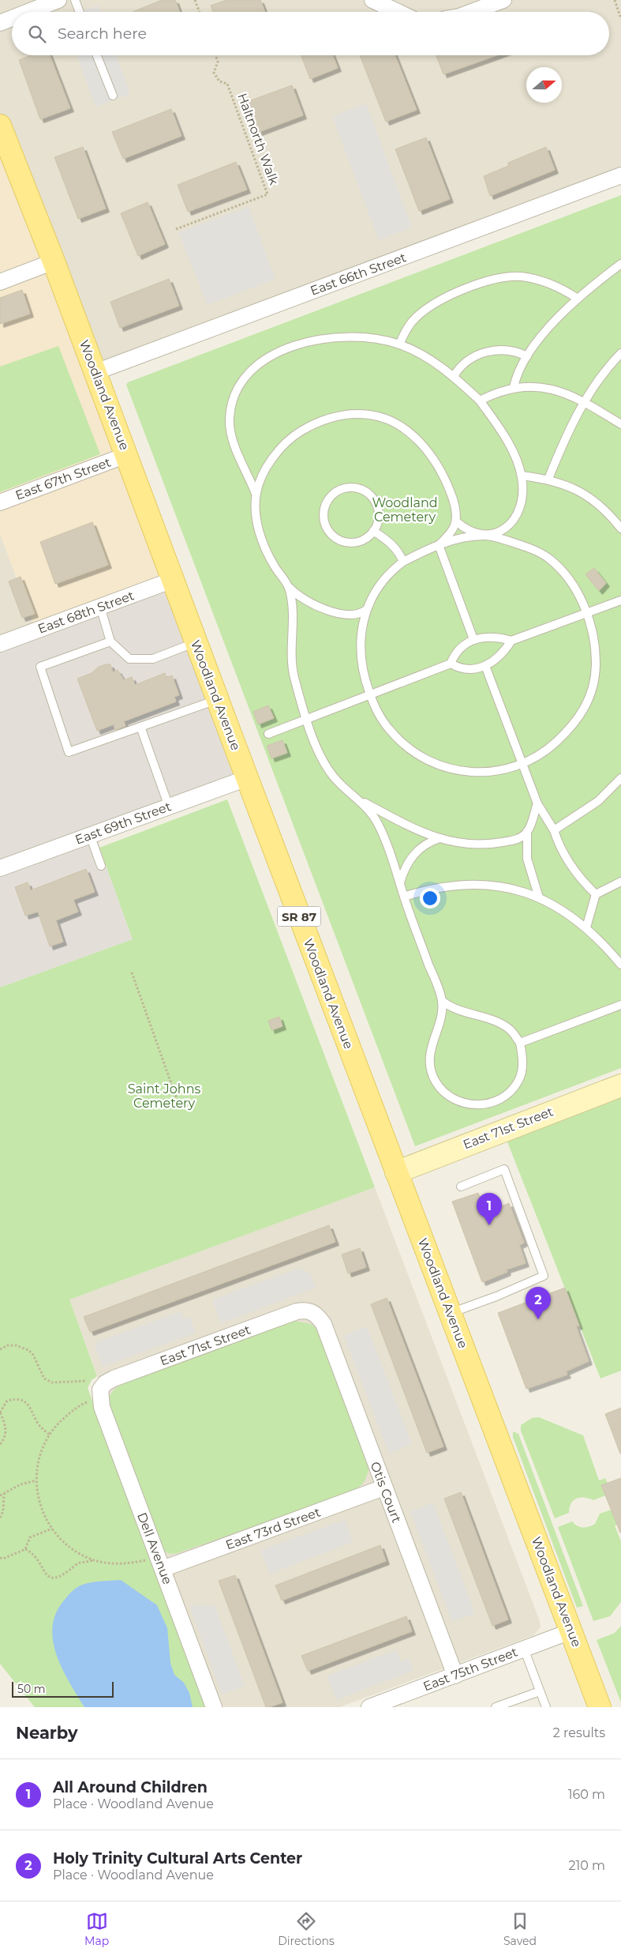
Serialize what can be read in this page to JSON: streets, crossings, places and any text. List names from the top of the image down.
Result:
{
  "streets": {
    "main road": ["Woodland Avenue", "SR 87"],
    "street": [
      "East 66th Street",
      "East 67th Street",
      "East 68th Street",
      "East 69th Street",
      "East 71st Street",
      "Otis Court",
      "East 73rd Street",
      "Dell Avenue",
      "East 75th Street"
    ],
    "path": ["Haltnorth Walk"]
  },
  "crossings": [
    ["East 66th Street", "Woodland Avenue"],
    ["Woodland Avenue", "East 67th Street"],
    ["Woodland Avenue", "East 68th Street"],
    ["Woodland Avenue", "East 69th Street"],
    ["Woodland Avenue", "East 71st Street"],
    ["Woodland Avenue", "East 75th Street"],
    ["East 71st Street", "Otis Court"],
    ["East 71st Street", "Dell Avenue"],
    ["Otis Court", "East 73rd Street"],
    ["Otis Court", "East 75th Street"],
    ["East 73rd Street", "Dell Avenue"]
  ],
  "parks": ["Woodland Cemetery", "Saint Johns Cemetery"],
  "scale_bar": "50 m",
  "north": "right",
  "page": {
    "search": "Search here",
    "pins": ["1", "2"],
    "scale": "50 m",
    "heading": ["Nearby", "2 results"],
    "list": [
      {
        "mark": "1",
        "name": "All Around Children",
        "note": "Place · Woodland Avenue",
        "value": "160 m"
      },
      {
        "mark": "2",
        "name": "Holy Trinity Cultural Arts Center",
        "note": "Place · Woodland Avenue",
        "value": "210 m"
      }
    ],
    "nav": ["Map", "Directions", "Saved"]
  }
}
